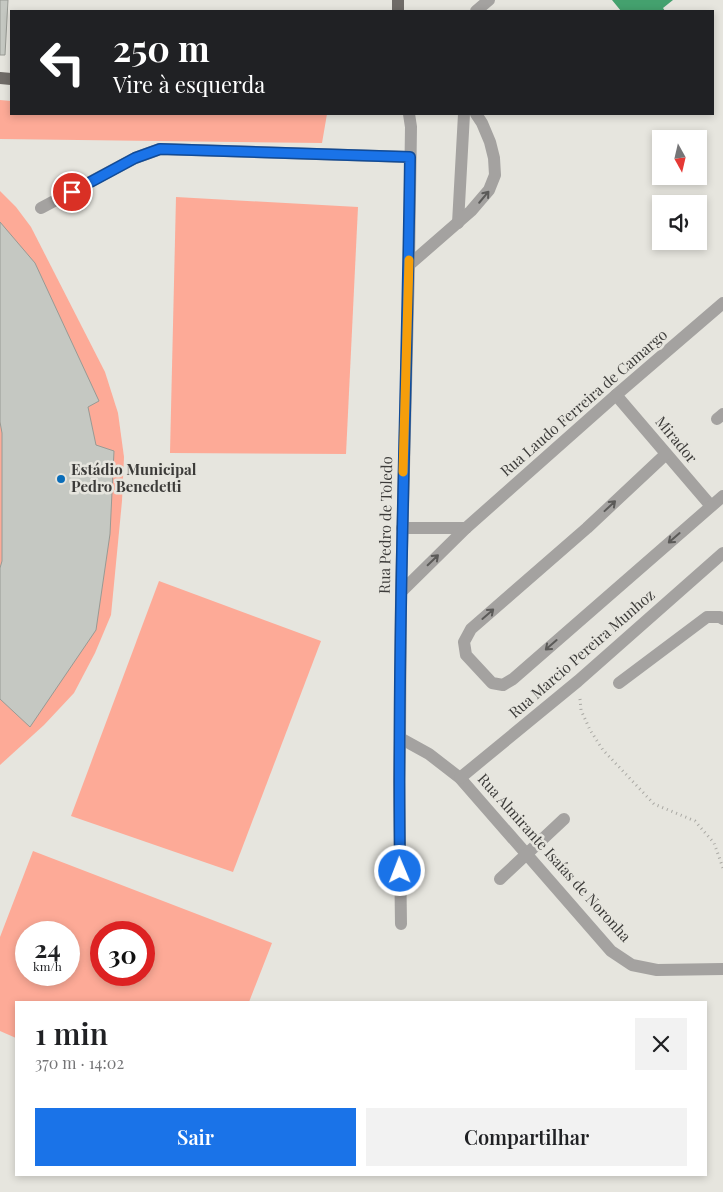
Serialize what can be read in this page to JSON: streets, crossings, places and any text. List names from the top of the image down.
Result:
{
  "streets": {
    "street": [
      "Rua Laudo Ferreira de Camargo",
      "Mirador",
      "Rua Pedro de Toledo",
      "Rua Marcio Pereira Munhoz",
      "Rua Almirante Isaías de Noronha"
    ]
  },
  "crossings": [
    ["Rua Laudo Ferreira de Camargo", "Mirador"],
    ["Rua Laudo Ferreira de Camargo", "Rua Pedro de Toledo"],
    ["Rua Pedro de Toledo", "Rua Almirante Isaías de Noronha"],
    ["Rua Marcio Pereira Munhoz", "Rua Almirante Isaías de Noronha"]
  ],
  "places": ["Estádio Municipal Pedro Benedetti"],
  "north": "bottom",
  "page": {
    "turn": ["250 m", "Vire à esquerda"],
    "speed": "24 km/h",
    "limit": "30",
    "heading": ["1 min", "370 m · 14:02"],
    "buttons": ["Sair", "Compartilhar"]
  }
}
